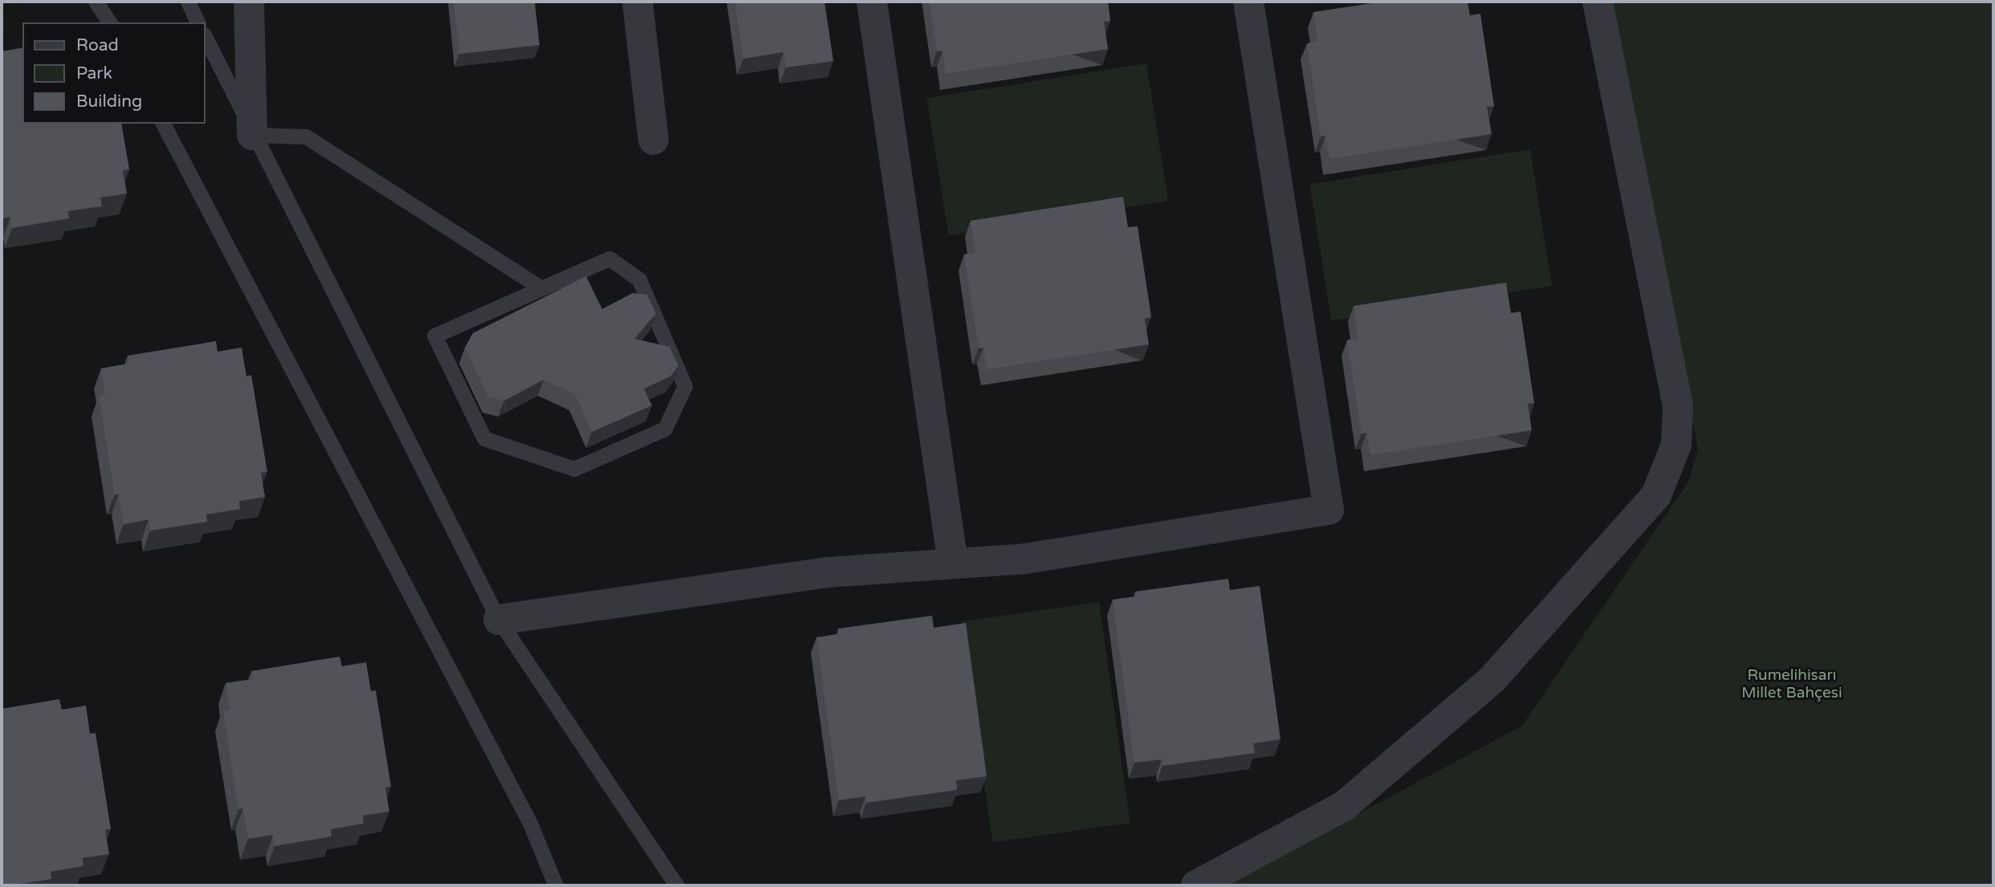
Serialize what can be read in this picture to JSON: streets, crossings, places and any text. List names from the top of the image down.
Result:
{
  "parks": ["Rumelihisarı Millet Bahçesi"],
  "legend": ["Road", "Park", "Building"]
}
